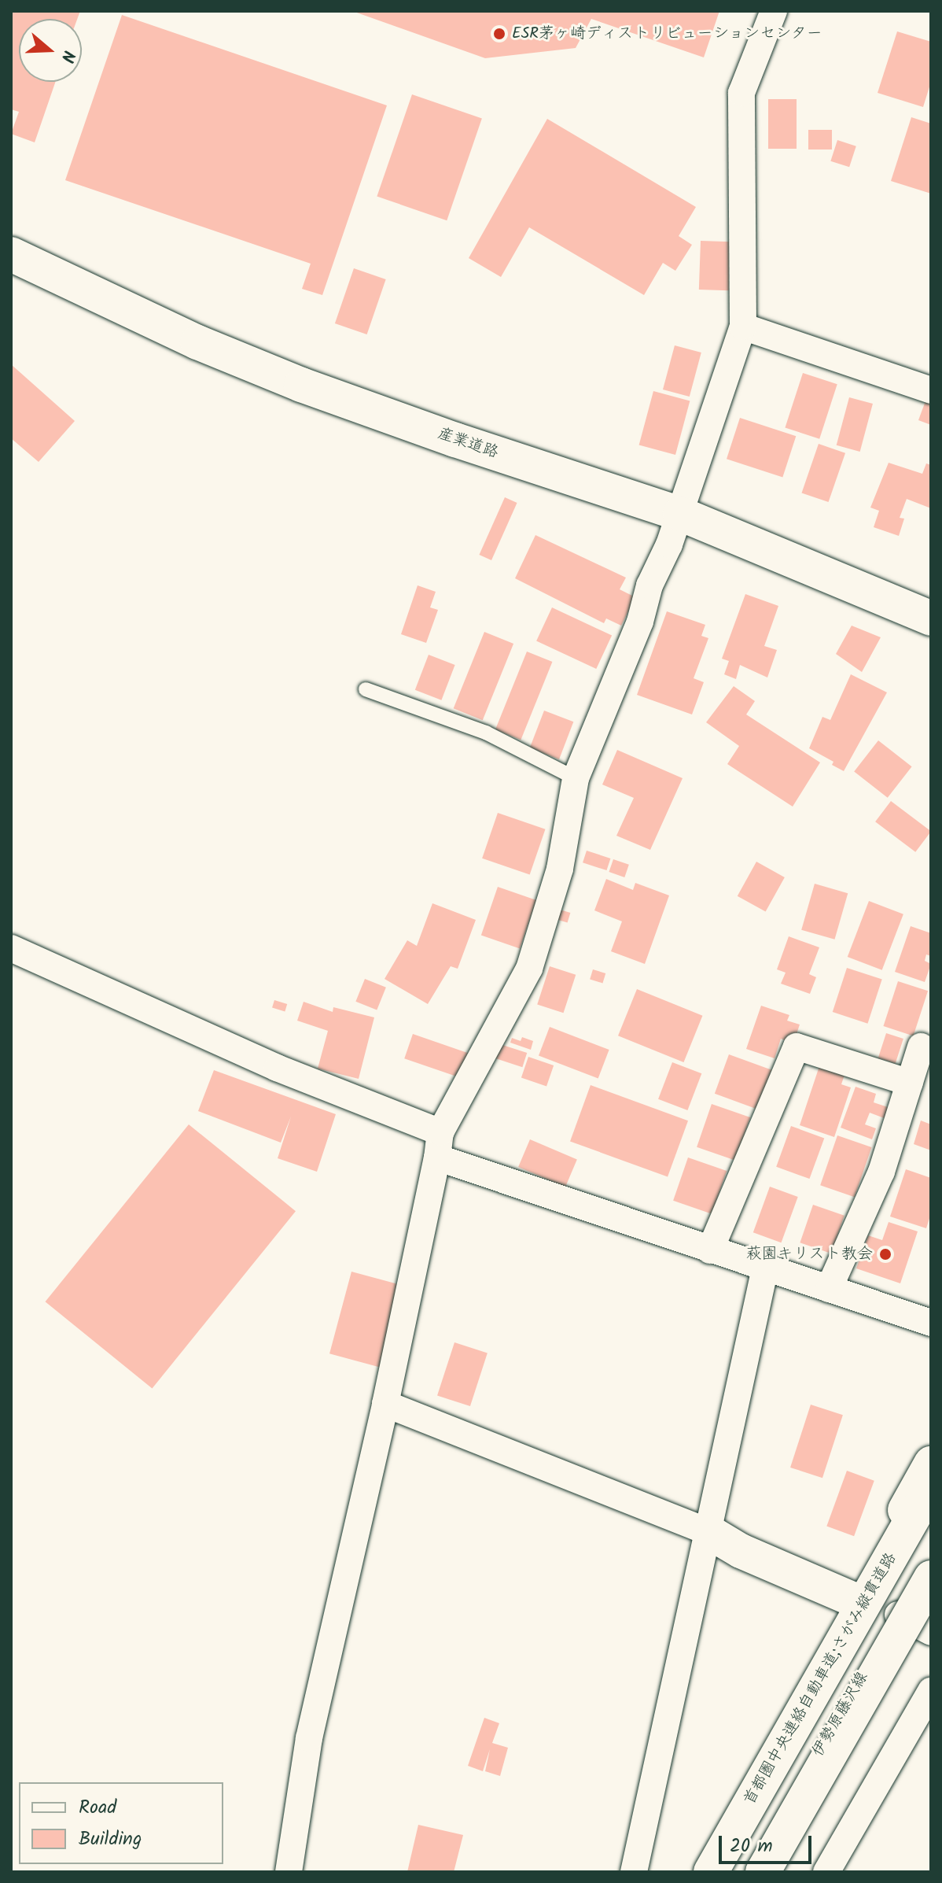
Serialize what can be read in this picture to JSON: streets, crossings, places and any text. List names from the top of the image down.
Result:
{
  "streets": {
    "main road": ["産業道路", "首都圏中央連絡自動車道;さがみ縦貫道路", "伊勢原藤沢線"]
  },
  "places": ["ESR茅ヶ崎ディストリビューションセンター", "萩園キリスト教会"],
  "legend": ["Road", "Building"],
  "scale_bar": "20 m",
  "north": "right"
}
